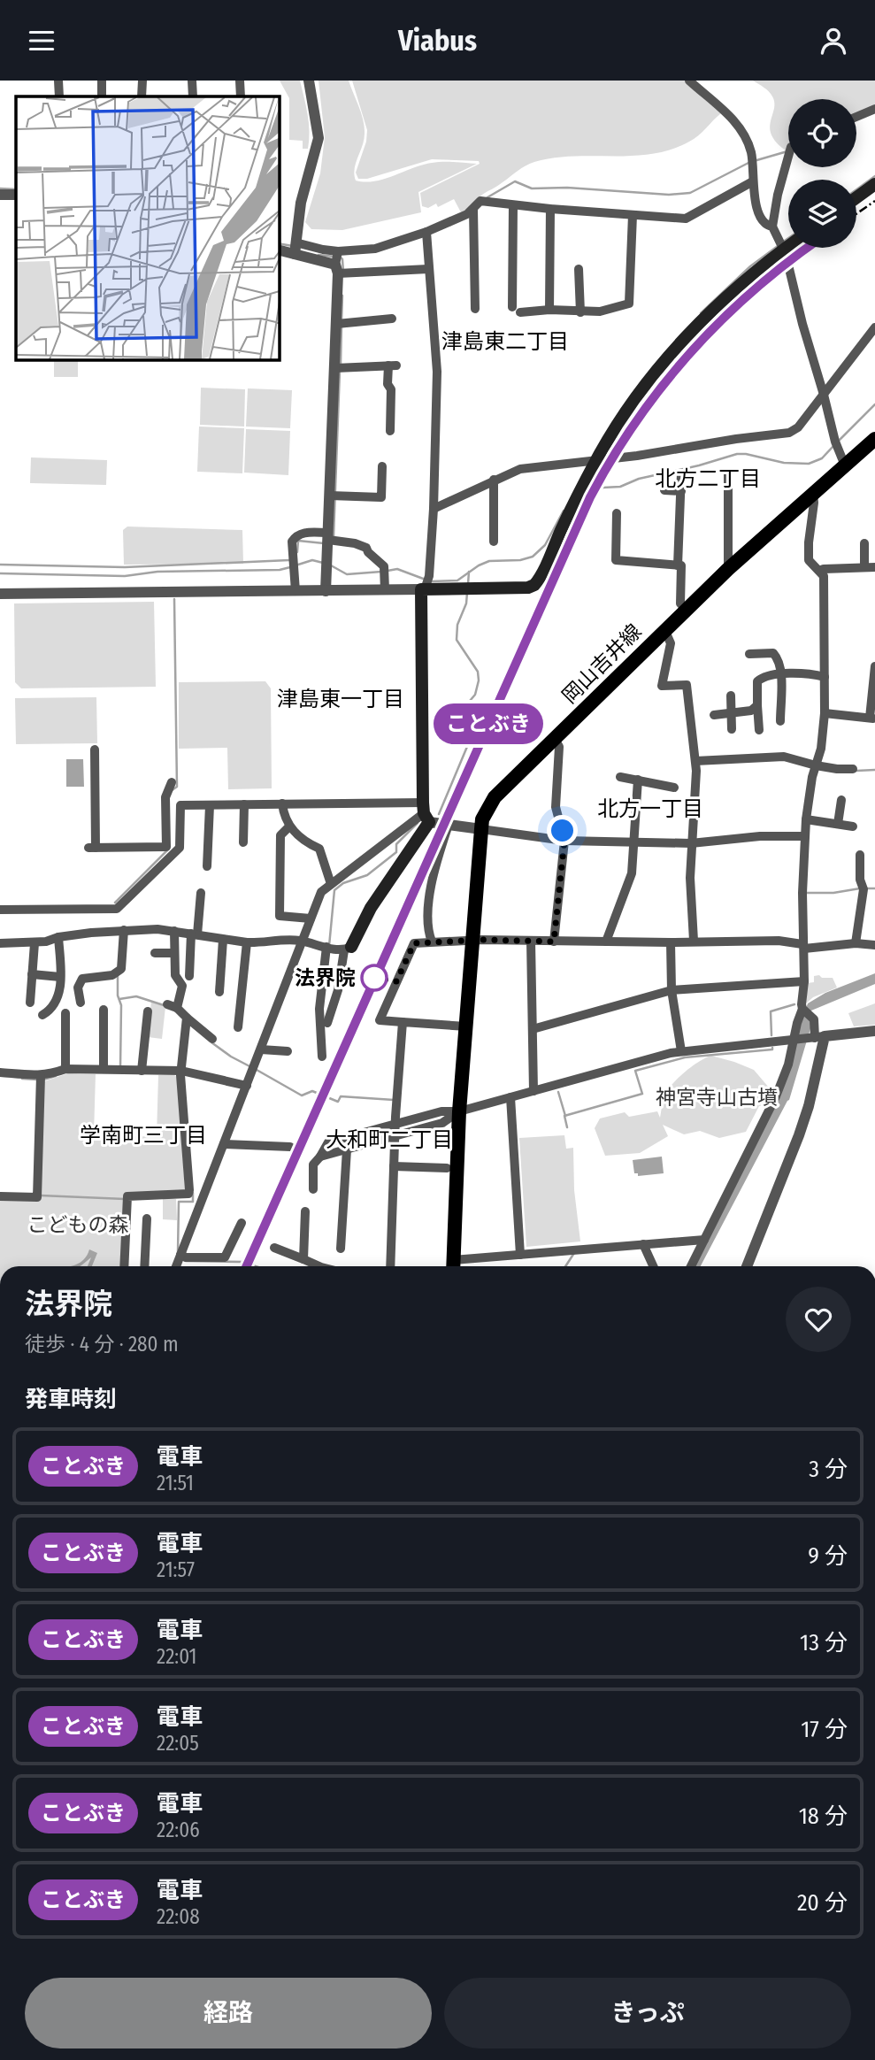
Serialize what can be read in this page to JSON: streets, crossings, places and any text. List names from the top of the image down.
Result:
{
  "streets": {
    "main road": ["岡山吉井線"]
  },
  "districts": [
    "津島東二丁目",
    "北方二丁目",
    "津島東一丁目",
    "北方一丁目",
    "学南町三丁目",
    "大和町二丁目"
  ],
  "parks": ["神宮寺山古墳", "こどもの森"],
  "places": ["法界院"],
  "page": {
    "header": "Viabus",
    "on_map": "ことぶき",
    "heading": [
      ["法界院", "徒歩 · 4 分 · 280 m"],
      "発車時刻"
    ],
    "list": [
      {
        "mark": "ことぶき",
        "name": "電車",
        "note": "21:51",
        "value": "3 分"
      },
      {
        "mark": "ことぶき",
        "name": "電車",
        "note": "21:57",
        "value": "9 分"
      },
      {
        "mark": "ことぶき",
        "name": "電車",
        "note": "22:01",
        "value": "13 分"
      },
      {
        "mark": "ことぶき",
        "name": "電車",
        "note": "22:05",
        "value": "17 分"
      },
      {
        "mark": "ことぶき",
        "name": "電車",
        "note": "22:06",
        "value": "18 分"
      },
      {
        "mark": "ことぶき",
        "name": "電車",
        "note": "22:08",
        "value": "20 分"
      }
    ],
    "buttons": ["経路", "きっぷ"]
  }
}
